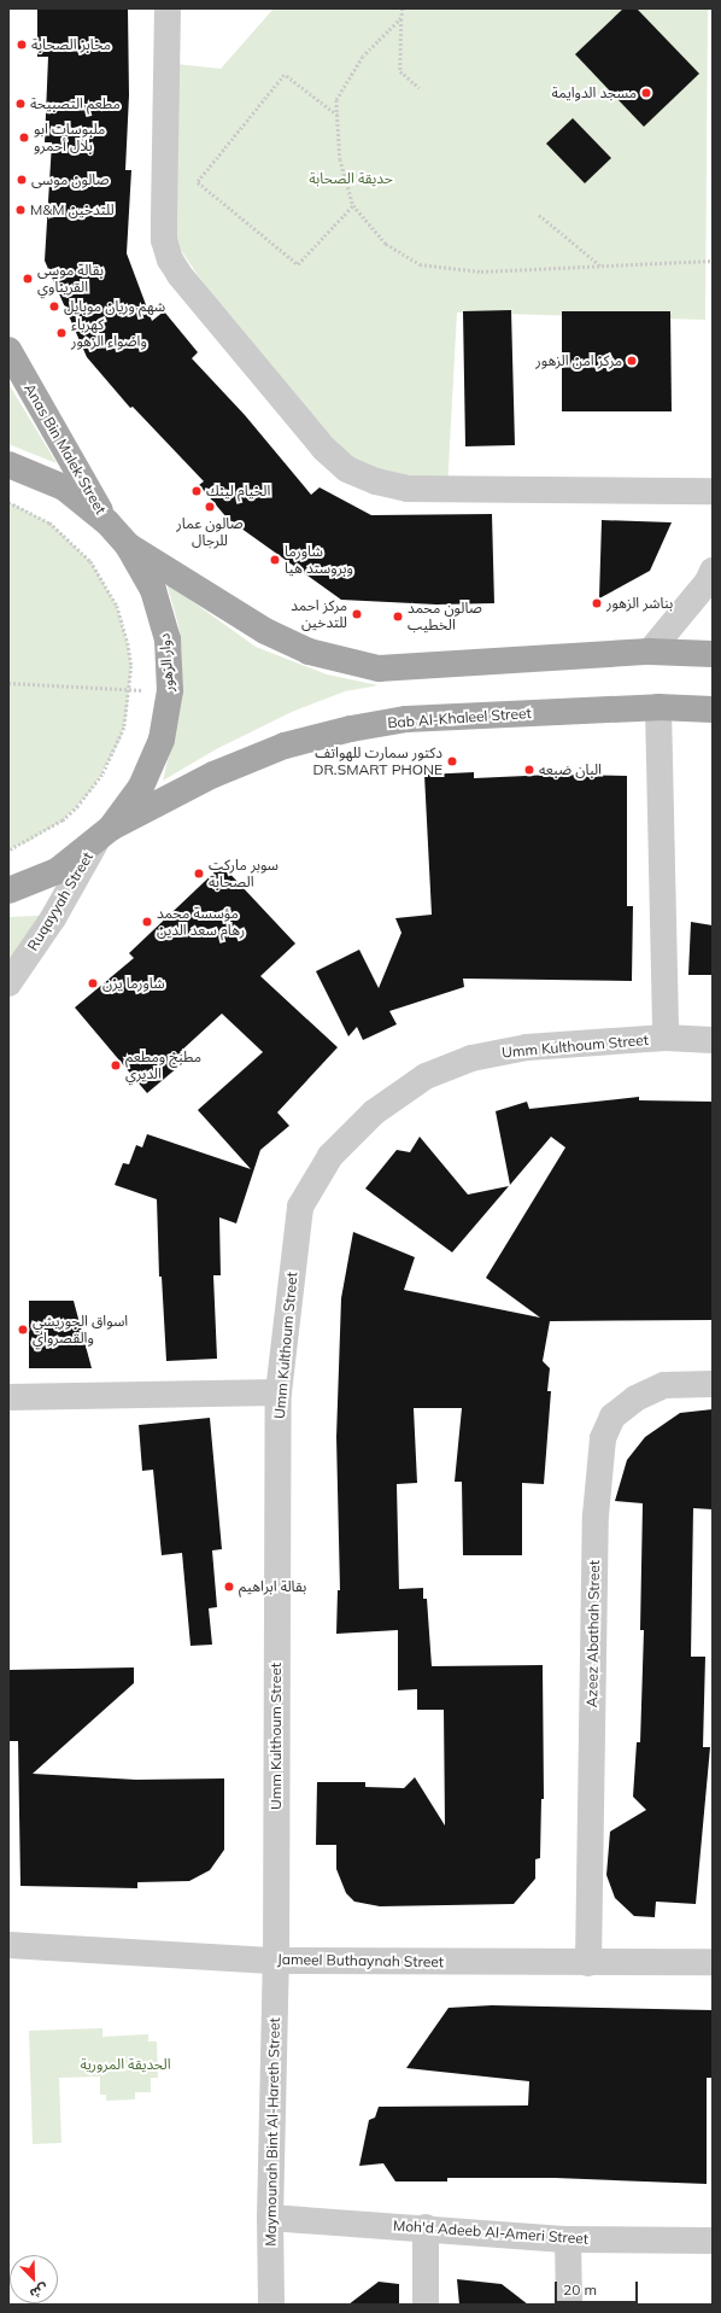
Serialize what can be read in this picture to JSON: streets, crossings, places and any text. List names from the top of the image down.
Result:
{
  "streets": {
    "main road": ["Anas Bin Malek Street", "دوار الزهور", "Bab Al-Khaleel Street"],
    "street": [
      "Ruqayyah Street",
      "Umm Kulthoum Street",
      "Azeez Abathah Street",
      "Jameel Buthaynah Street",
      "Maymounah Bint Al-Hareth Street",
      "Moh'd Adeeb Al-Ameri Street"
    ]
  },
  "crossings": [
    ["Anas Bin Malek Street", "دوار الزهور"],
    ["دوار الزهور", "Bab Al-Khaleel Street"],
    ["دوار الزهور", "Ruqayyah Street"],
    ["Bab Al-Khaleel Street", "Ruqayyah Street"],
    ["Umm Kulthoum Street", "Jameel Buthaynah Street"],
    ["Umm Kulthoum Street", "Maymounah Bint Al-Hareth Street"],
    ["Azeez Abathah Street", "Jameel Buthaynah Street"],
    ["Jameel Buthaynah Street", "Maymounah Bint Al-Hareth Street"],
    ["Maymounah Bint Al-Hareth Street", "Moh'd Adeeb Al-Ameri Street"]
  ],
  "parks": ["حديقة الصحابة", "الحديقة المرورية"],
  "places": [
    "مخابز الصحابة",
    "مسجد الدوايمة",
    "مطعم التصبيحة",
    "ملبوسات ابو بلال أحمرو",
    "صالون موسى",
    "M&M للتدخين",
    "بقالة موسى القريناوي",
    "شهم وريان موبايل",
    "كهرباء واضواء الزهور",
    "مركز امن الزهور",
    "الخيام لينك",
    "صالون عمار للرجال",
    "شاورما وبروستد هيا",
    "بناشر الزهور",
    "مركز احمد للتدخين",
    "صالون محمد الخطيب",
    "دكتور سمارت للهواتف DR.SMART PHONE",
    "البان ضبعه",
    "سوبر ماركت الصحابة",
    "مؤسسة محمد رهام سعد الدين",
    "شاورما يزن",
    "مطبخ ومطعم الديري",
    "اسواق الجوريشي والقصرواي",
    "بقالة ابراهيم"
  ],
  "scale_bar": "20 m",
  "north": "bottom right"
}
